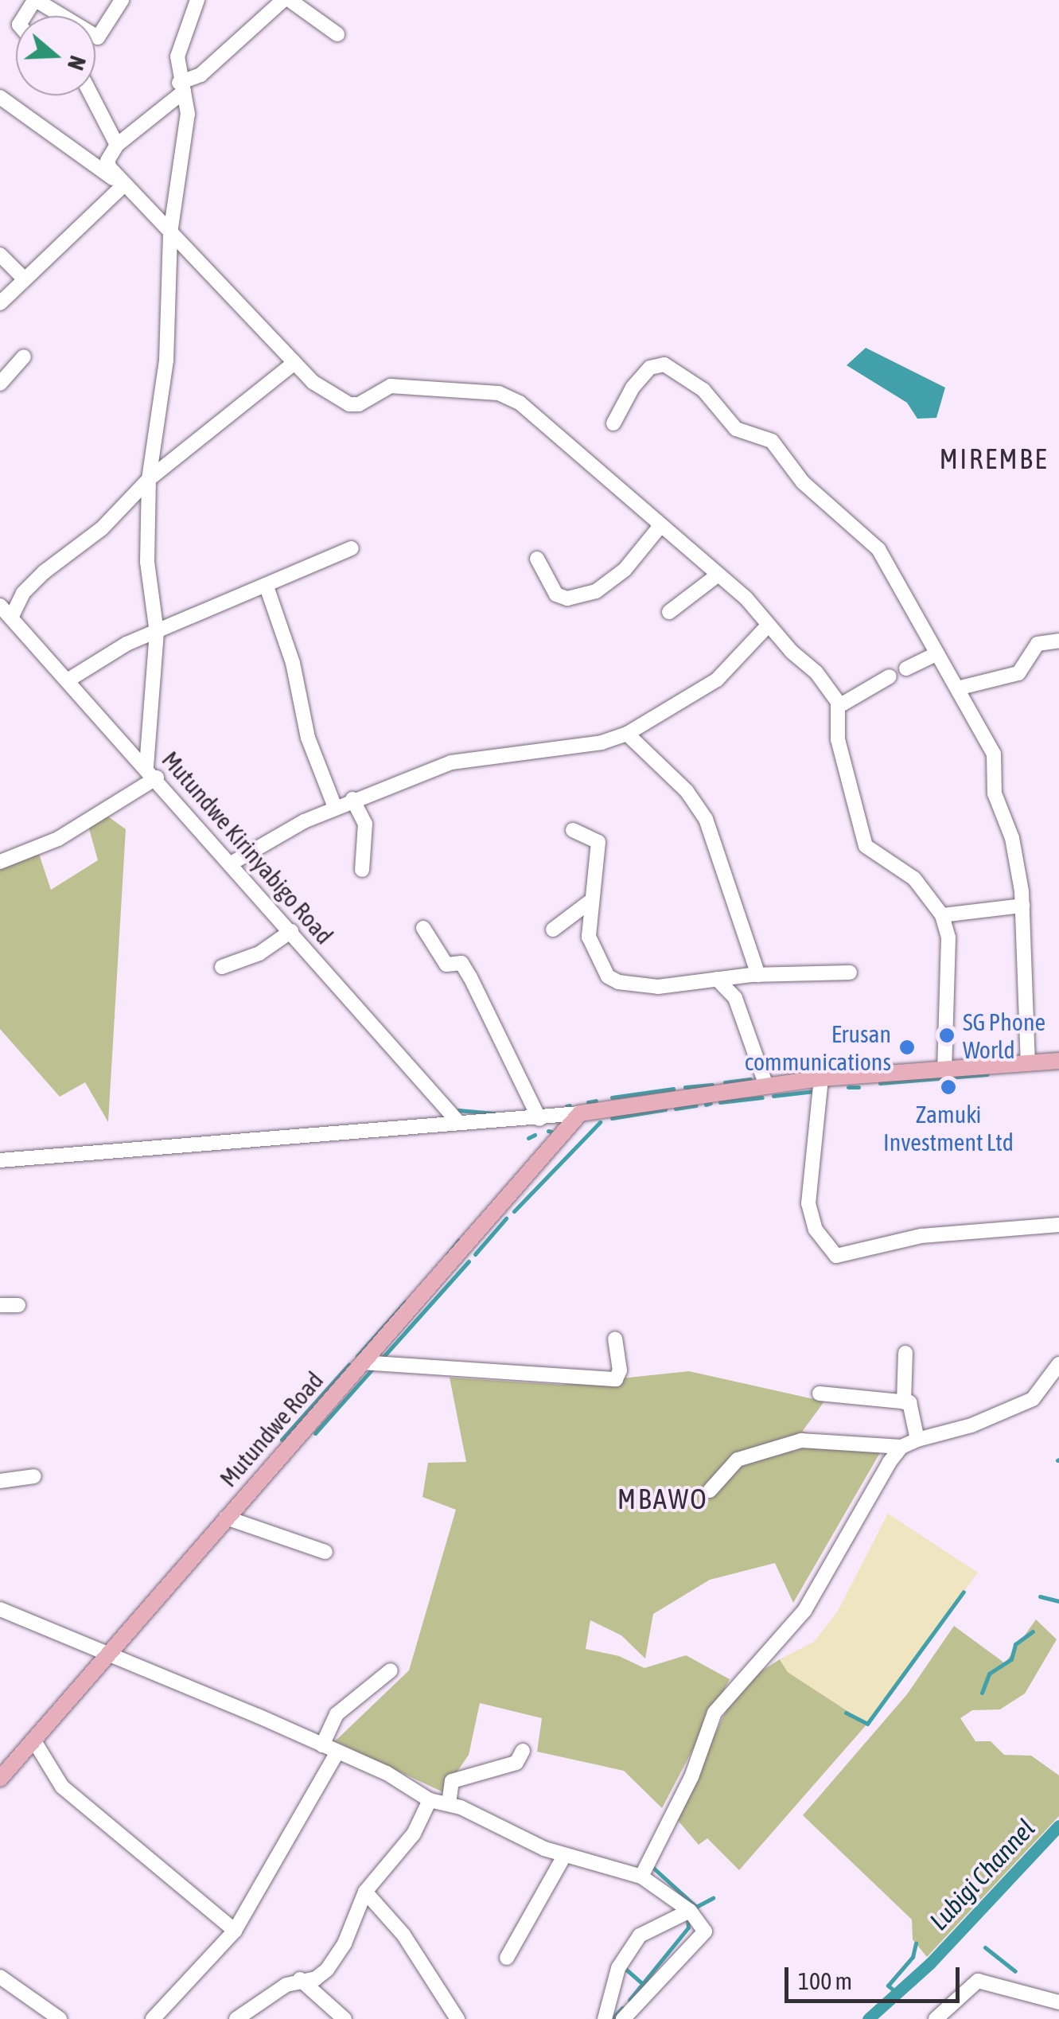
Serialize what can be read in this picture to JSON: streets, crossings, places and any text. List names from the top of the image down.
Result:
{
  "streets": {
    "main road": ["Mutundwe Road"],
    "street": ["Mutundwe Kirinyabigo Road"]
  },
  "districts": ["MIREMBE", "MBAWO"],
  "water": ["Lubigi Channel"],
  "places": ["SG Phone World", "Erusan communications", "Zamuki Investment Ltd"],
  "scale_bar": "100 m",
  "north": "right"
}
